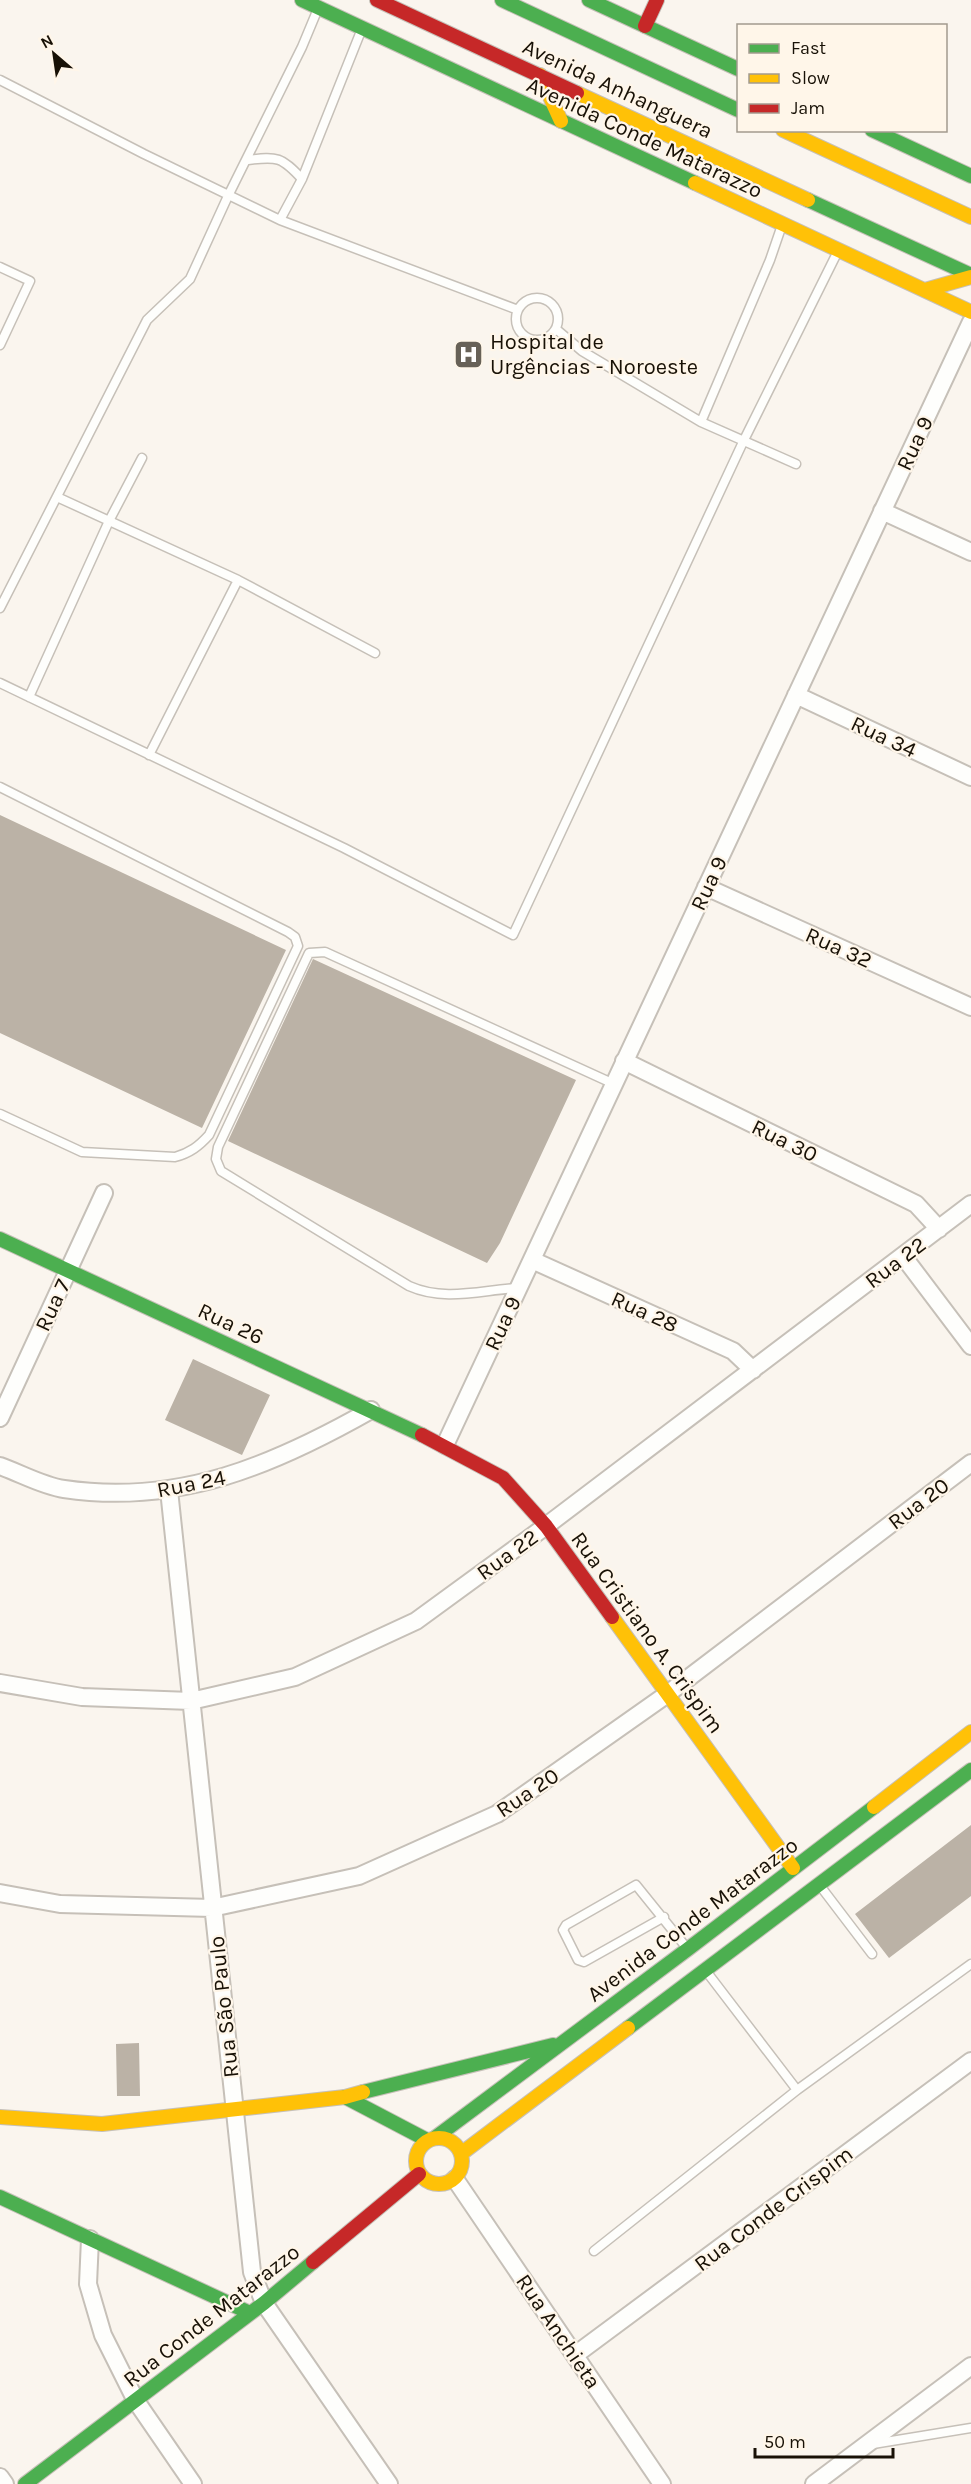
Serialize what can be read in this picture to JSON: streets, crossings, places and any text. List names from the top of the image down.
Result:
{
  "streets": {
    "main road": [
      "Avenida Anhanguera",
      "Avenida Conde Matarazzo",
      "Rua 26",
      "Rua Cristiano A. Crispim",
      "Rua Conde Matarazzo"
    ],
    "street": [
      "Rua 9",
      "Rua 34",
      "Rua 32",
      "Rua 30",
      "Rua 22",
      "Rua 7",
      "Rua 28",
      "Rua 24",
      "Rua 20",
      "Rua São Paulo",
      "Rua Conde Crispim",
      "Rua Anchieta"
    ]
  },
  "crossings": [
    ["Avenida Conde Matarazzo", "Rua Cristiano A. Crispim"],
    ["Avenida Conde Matarazzo", "Rua Conde Matarazzo"],
    ["Avenida Conde Matarazzo", "Rua Anchieta"],
    ["Rua 9", "Rua 34"],
    ["Rua 9", "Rua 32"],
    ["Rua 9", "Rua 30"],
    ["Rua 9", "Rua 28"],
    ["Rua 9", "Rua 26"],
    ["Rua 9", "Rua Cristiano A. Crispim"],
    ["Rua 30", "Rua 22"],
    ["Rua 22", "Rua 28"],
    ["Rua 22", "Rua Cristiano A. Crispim"],
    ["Rua 22", "Rua São Paulo"],
    ["Rua 7", "Rua 26"],
    ["Rua 26", "Rua 24"],
    ["Rua 26", "Rua Cristiano A. Crispim"],
    ["Rua 24", "Rua São Paulo"],
    ["Rua 20", "Rua Cristiano A. Crispim"],
    ["Rua 20", "Rua São Paulo"],
    ["Rua São Paulo", "Rua Conde Matarazzo"],
    ["Rua Conde Crispim", "Rua Anchieta"],
    ["Rua Conde Matarazzo", "Rua Anchieta"]
  ],
  "places": {
    "hospital": ["Hospital de Urgências - Noroeste"]
  },
  "legend": ["Fast", "Slow", "Jam"],
  "scale_bar": "50 m",
  "north": "top left"
}
